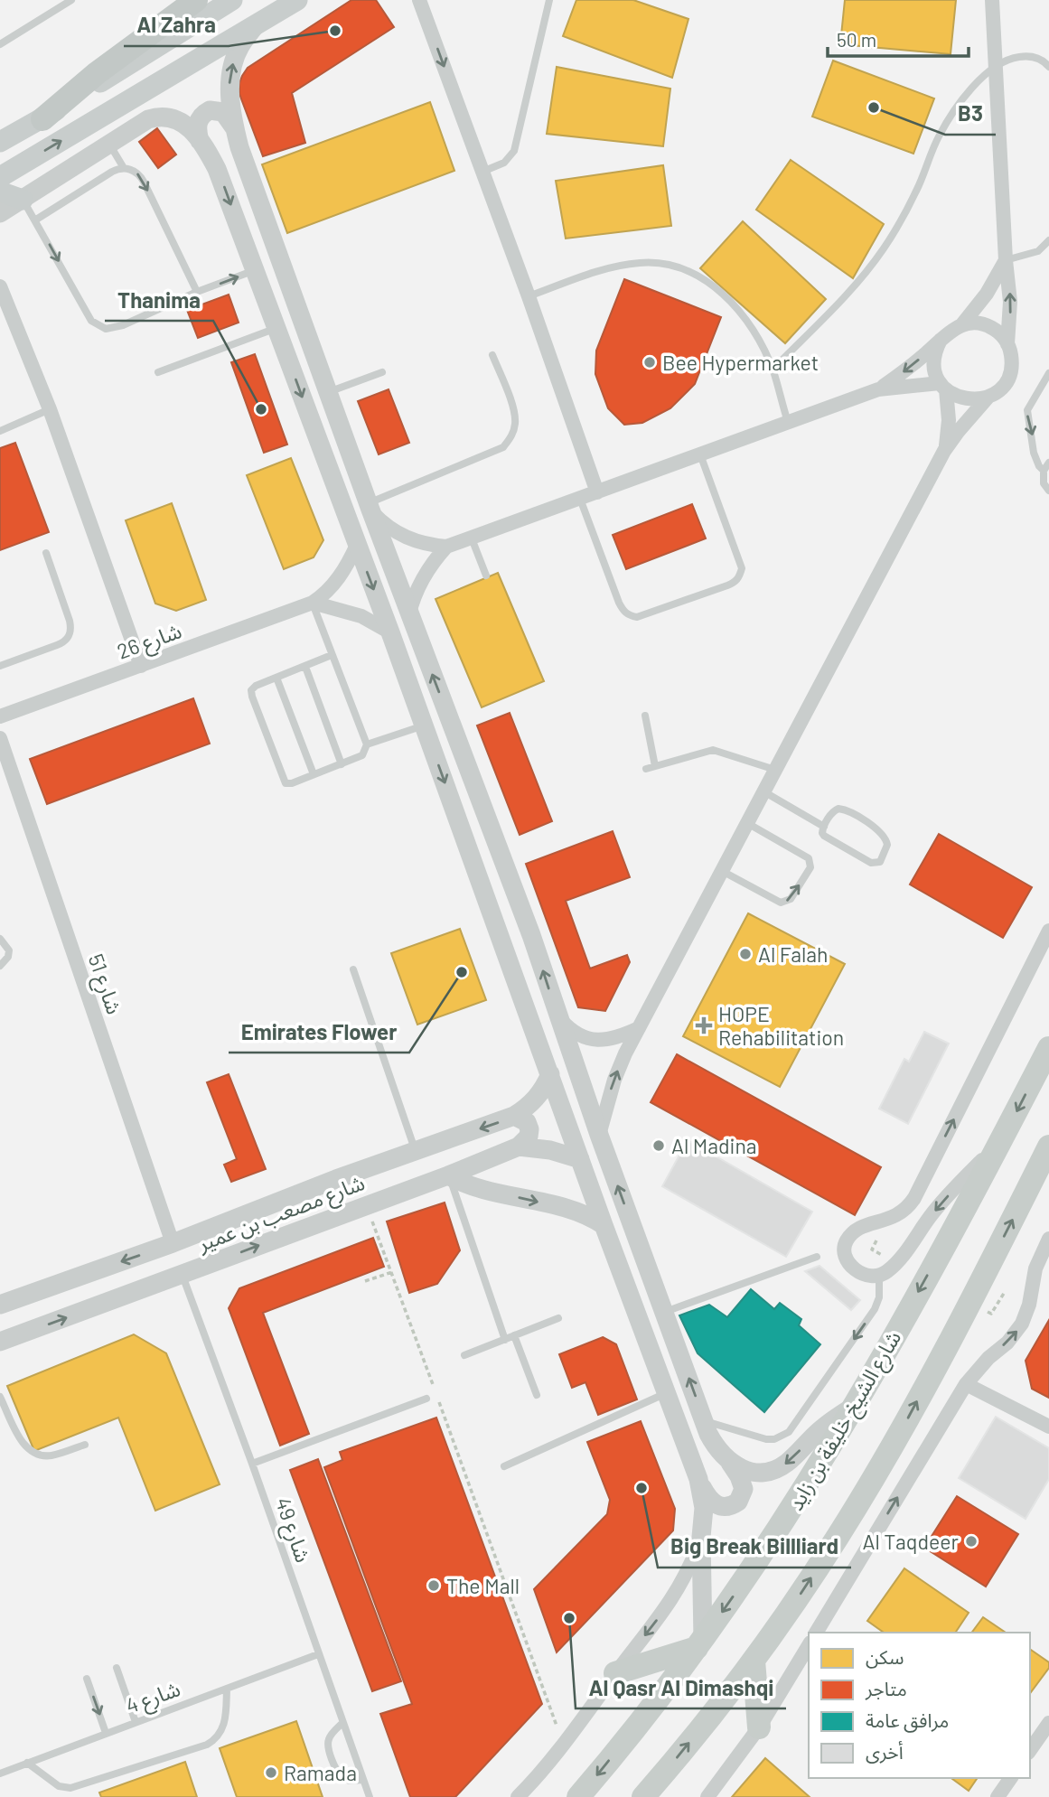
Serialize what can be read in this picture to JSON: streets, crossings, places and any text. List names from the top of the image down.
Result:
{
  "streets": {
    "main road": ["شارع الشيخ خليفة بن زايد"],
    "street": ["شارع 26", "شارع 51", "شارع مصعب بن عمير"],
    "lane": ["شارع 49", "شارع 4"]
  },
  "crossings": [
    ["شارع 51", "شارع مصعب بن عمير"],
    ["شارع مصعب بن عمير", "شارع 49"],
    ["شارع 49", "شارع 4"]
  ],
  "places": {
    "other": [
      "Al Zahra",
      "B3",
      "Bee Hypermarket",
      "Thanima",
      "Al Falah",
      "Emirates Flower",
      "Al Madina",
      "Big Break Billliard",
      "Al Taqdeer",
      "The Mall",
      "Al Qasr Al Dimashqi",
      "Ramada"
    ],
    "health": ["HOPE Rehabilitation"]
  },
  "legend": [
    "سكن",
    "متاجر",
    "مرافق عامة",
    "أخرى"
  ],
  "scale_bar": "50 m"
}
